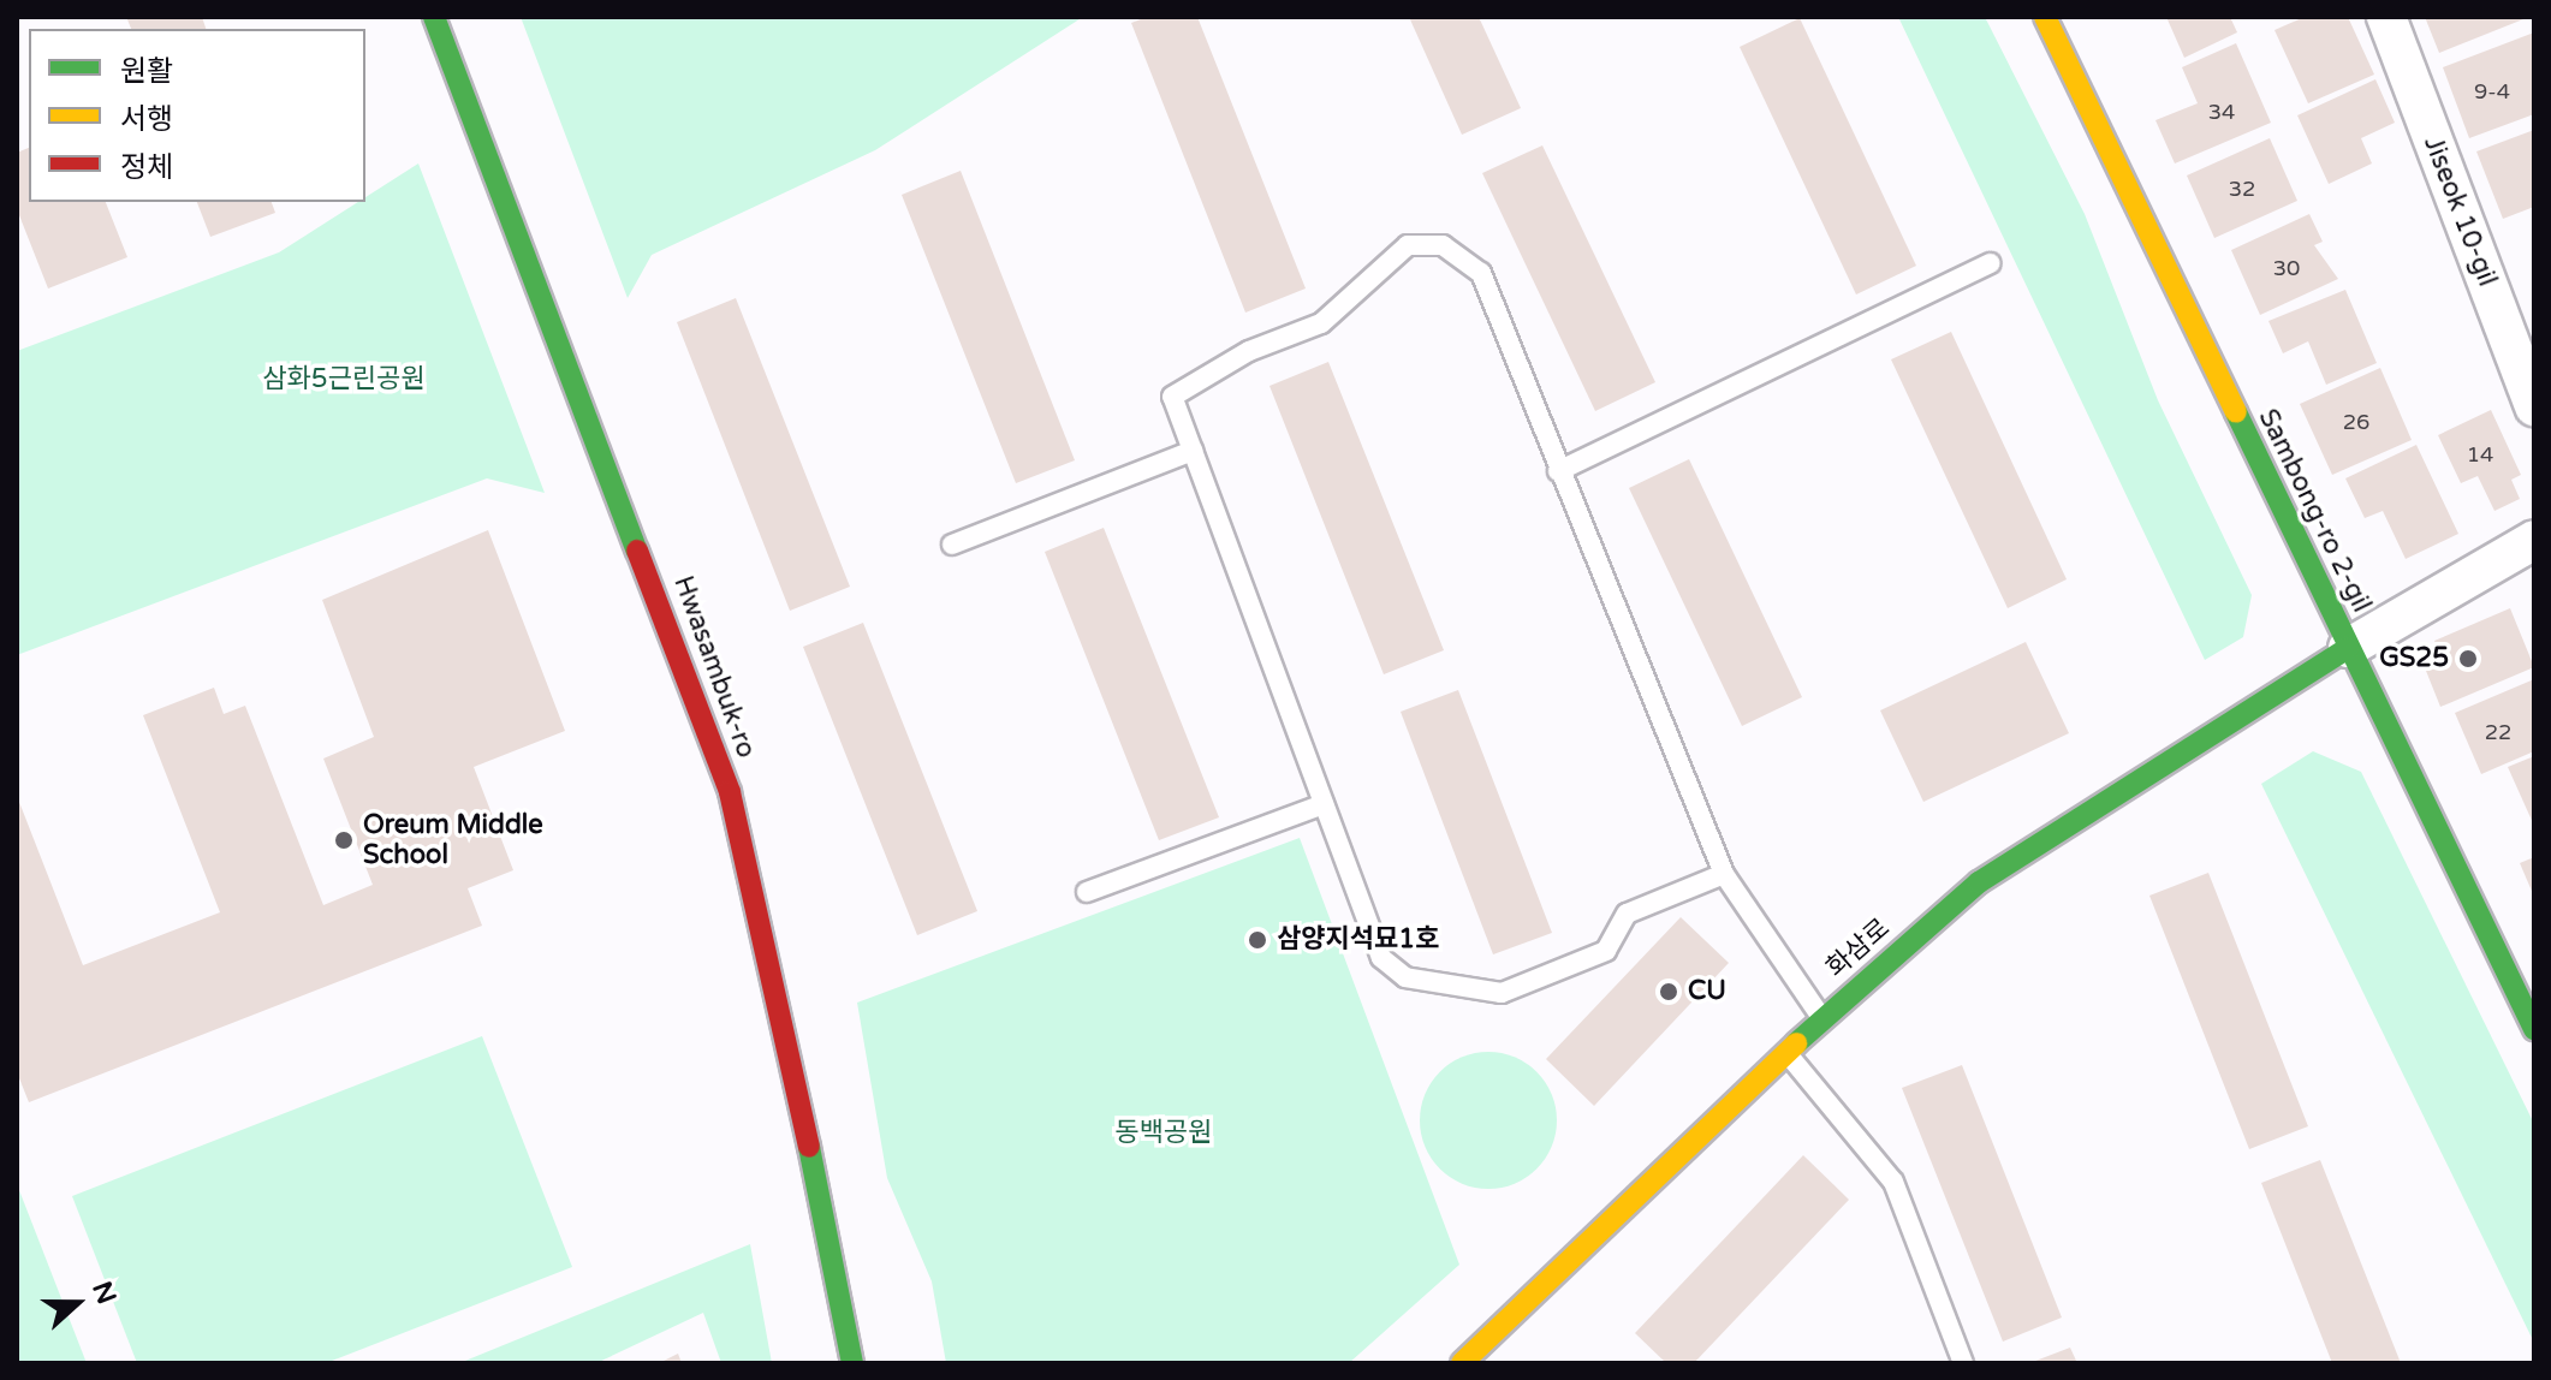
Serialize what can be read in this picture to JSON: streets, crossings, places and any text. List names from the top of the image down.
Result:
{
  "streets": {
    "street": [
      "Jiseok 10-gil",
      "Sambong-ro 2-gil",
      "Hwasambuk-ro",
      "화삼로"
    ]
  },
  "crossings": [
    ["Sambong-ro 2-gil", "화삼로"]
  ],
  "parks": ["삼화5근린공원", "동백공원"],
  "places": [
    "GS25",
    "Oreum Middle School",
    "삼양지석묘1호",
    "CU"
  ],
  "house_numbers": [
    "9-4",
    "34",
    "32",
    "30",
    "26",
    "14",
    "22"
  ],
  "legend": ["원활", "서행", "정체"],
  "north": "right"
}
